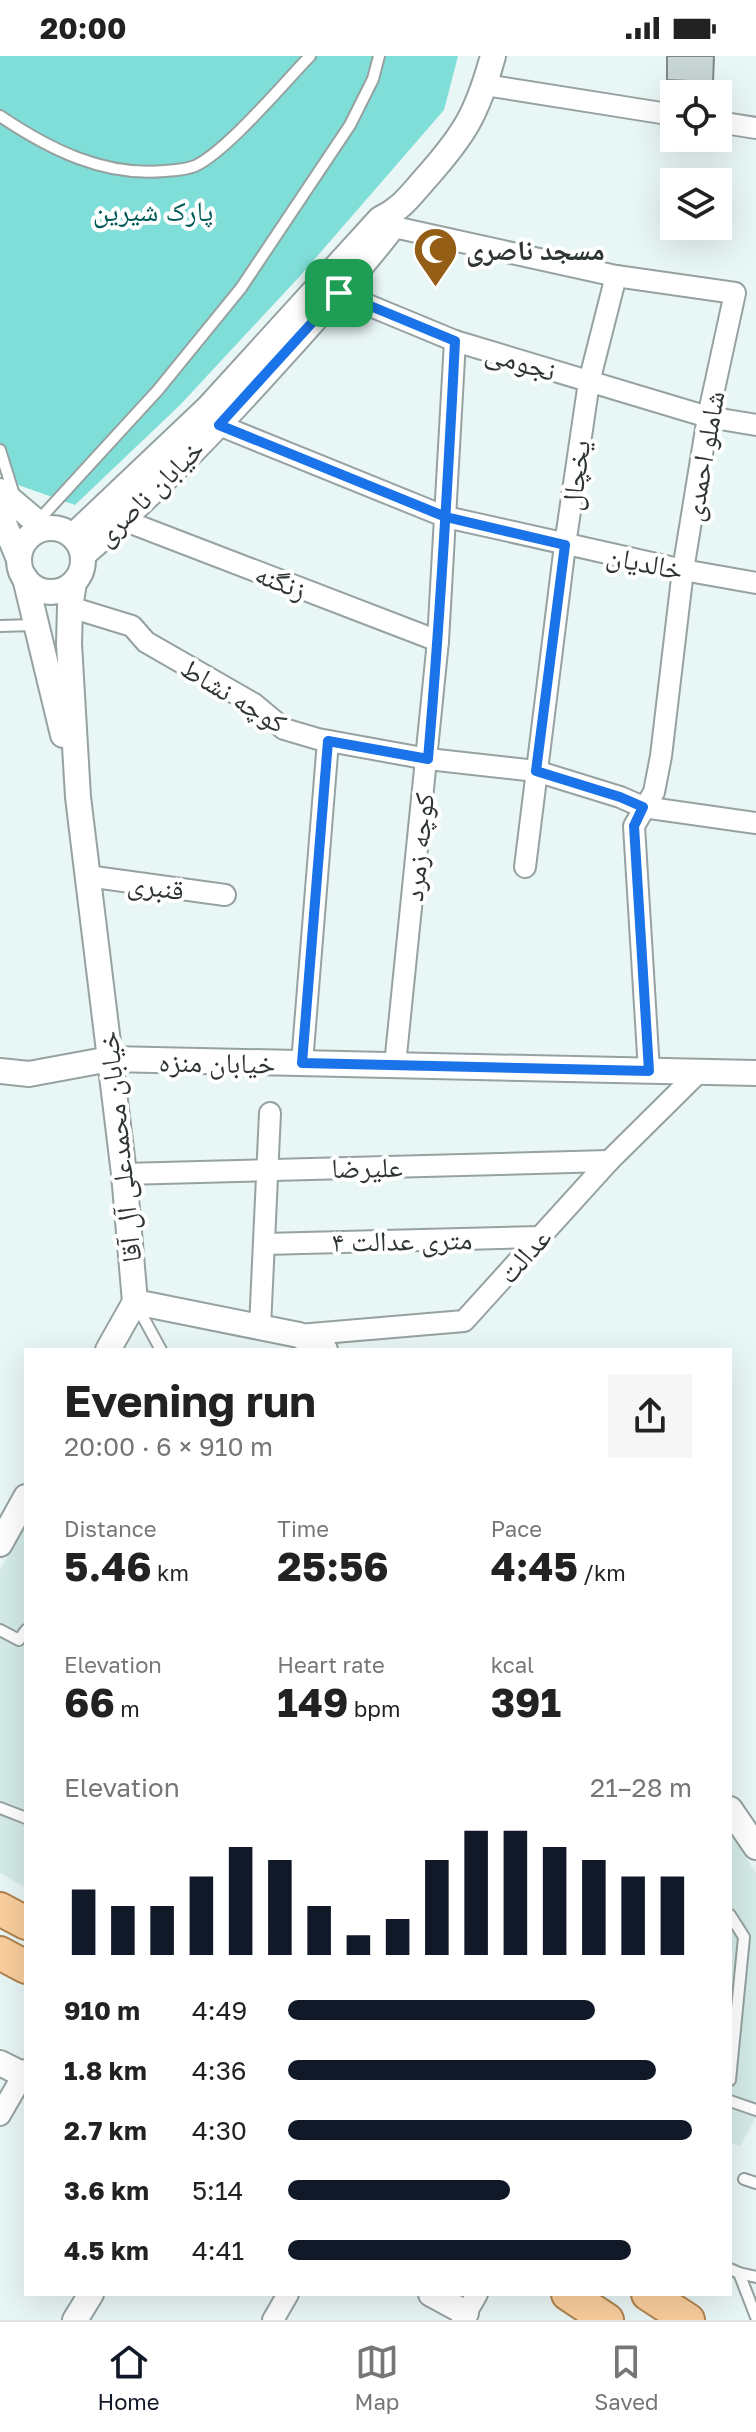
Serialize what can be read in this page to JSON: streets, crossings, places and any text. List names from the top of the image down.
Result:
{
  "streets": {
    "street": [
      "نجومی",
      "شاملو احمدی",
      "یخچال",
      "خیابان ناصری",
      "خالدیان",
      "زنگنه",
      "کوچه نشاط",
      "کوچه زمرد",
      "قنبری",
      "خیابان منزه",
      "خیابان محمدعلی آل آقا",
      "علیرضا",
      "۴ متری عدالت",
      "عدالت"
    ]
  },
  "crossings": [
    ["نجومی", "شاملو احمدی"],
    ["نجومی", "یخچال"],
    ["نجومی", "خیابان ناصری"],
    ["نجومی", "کوچه زمرد"],
    ["شاملو احمدی", "یخچال"],
    ["شاملو احمدی", "خالدیان"],
    ["شاملو احمدی", "کوچه نشاط"],
    ["شاملو احمدی", "خیابان منزه"],
    ["یخچال", "خالدیان"],
    ["یخچال", "کوچه نشاط"],
    ["خیابان ناصری", "خالدیان"],
    ["خیابان ناصری", "زنگنه"],
    ["خیابان ناصری", "کوچه نشاط"],
    ["خیابان ناصری", "خیابان محمدعلی آل آقا"],
    ["خالدیان", "کوچه زمرد"],
    ["زنگنه", "کوچه زمرد"],
    ["کوچه نشاط", "کوچه زمرد"],
    ["کوچه نشاط", "خیابان محمدعلی آل آقا"],
    ["کوچه زمرد", "خیابان منزه"],
    ["قنبری", "خیابان محمدعلی آل آقا"],
    ["خیابان منزه", "خیابان محمدعلی آل آقا"],
    ["خیابان منزه", "عدالت"],
    ["خیابان محمدعلی آل آقا", "علیرضا"],
    ["خیابان محمدعلی آل آقا", "عدالت"],
    ["علیرضا", "عدالت"],
    ["۴ متری عدالت", "عدالت"]
  ],
  "parks": ["پارک شیرین"],
  "places": {
    "mosque": ["مسجد ناصری"]
  },
  "page": {
    "status": "20:00",
    "heading": ["Evening run", "20:00 · 6 × 910 m"],
    "stats": [
      ["Distance", "5.46 km"],
      ["Time", "25:56"],
      ["Pace", "4:45 /km"],
      ["Elevation", "66 m"],
      ["Heart rate", "149 bpm"],
      ["kcal", "391"]
    ],
    "chart": ["Elevation", "21–28 m"],
    "list": [
      {
        "name": "910 m",
        "note": "4:49"
      },
      {
        "name": "1.8 km",
        "note": "4:36"
      },
      {
        "name": "2.7 km",
        "note": "4:30"
      },
      {
        "name": "3.6 km",
        "note": "5:14"
      },
      {
        "name": "4.5 km",
        "note": "4:41"
      }
    ],
    "tabs": ["Home", "Map", "Saved"]
  }
}
